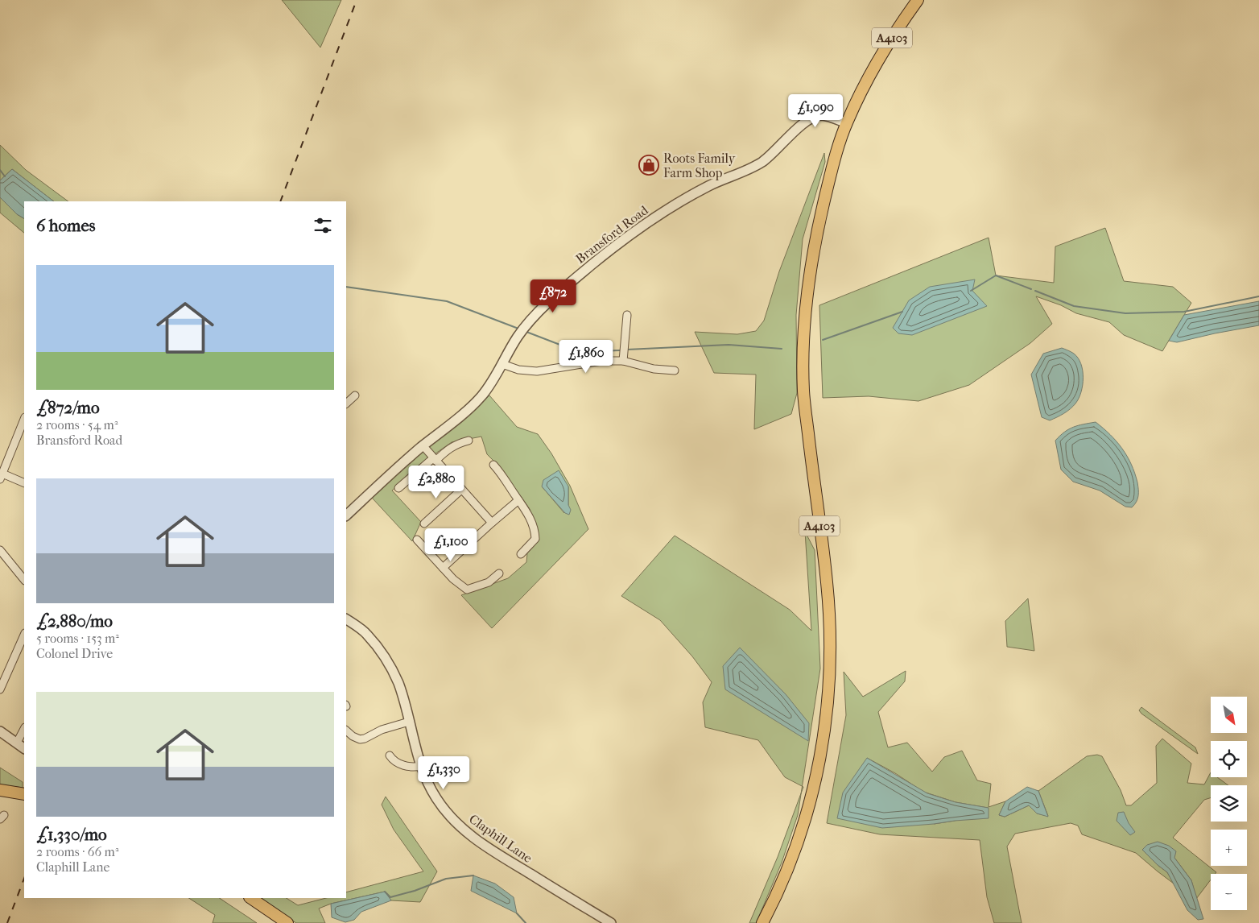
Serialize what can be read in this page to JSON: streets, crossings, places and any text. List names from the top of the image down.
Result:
{
  "streets": {
    "highway": ["A4103"],
    "street": ["Bransford Road", "Claphill Lane"]
  },
  "crossings": [
    ["A4103", "Bransford Road"]
  ],
  "places": {
    "shop": ["Roots Family Farm Shop"]
  },
  "north": "bottom right",
  "page": {
    "price": [
      "£1,090",
      "£872",
      "£1,860",
      "£2,880",
      "£1,100",
      "£1,330"
    ],
    "heading": "6 homes",
    "list": [
      {
        "name": "£872/mo",
        "note": "2 rooms · 54 m² · Bransford Road"
      },
      {
        "name": "£2,880/mo",
        "note": "5 rooms · 153 m² · Colonel Drive"
      },
      {
        "name": "£1,330/mo",
        "note": "2 rooms · 66 m² · Claphill Lane"
      }
    ],
    "map_buttons": ["+", "−"]
  }
}
